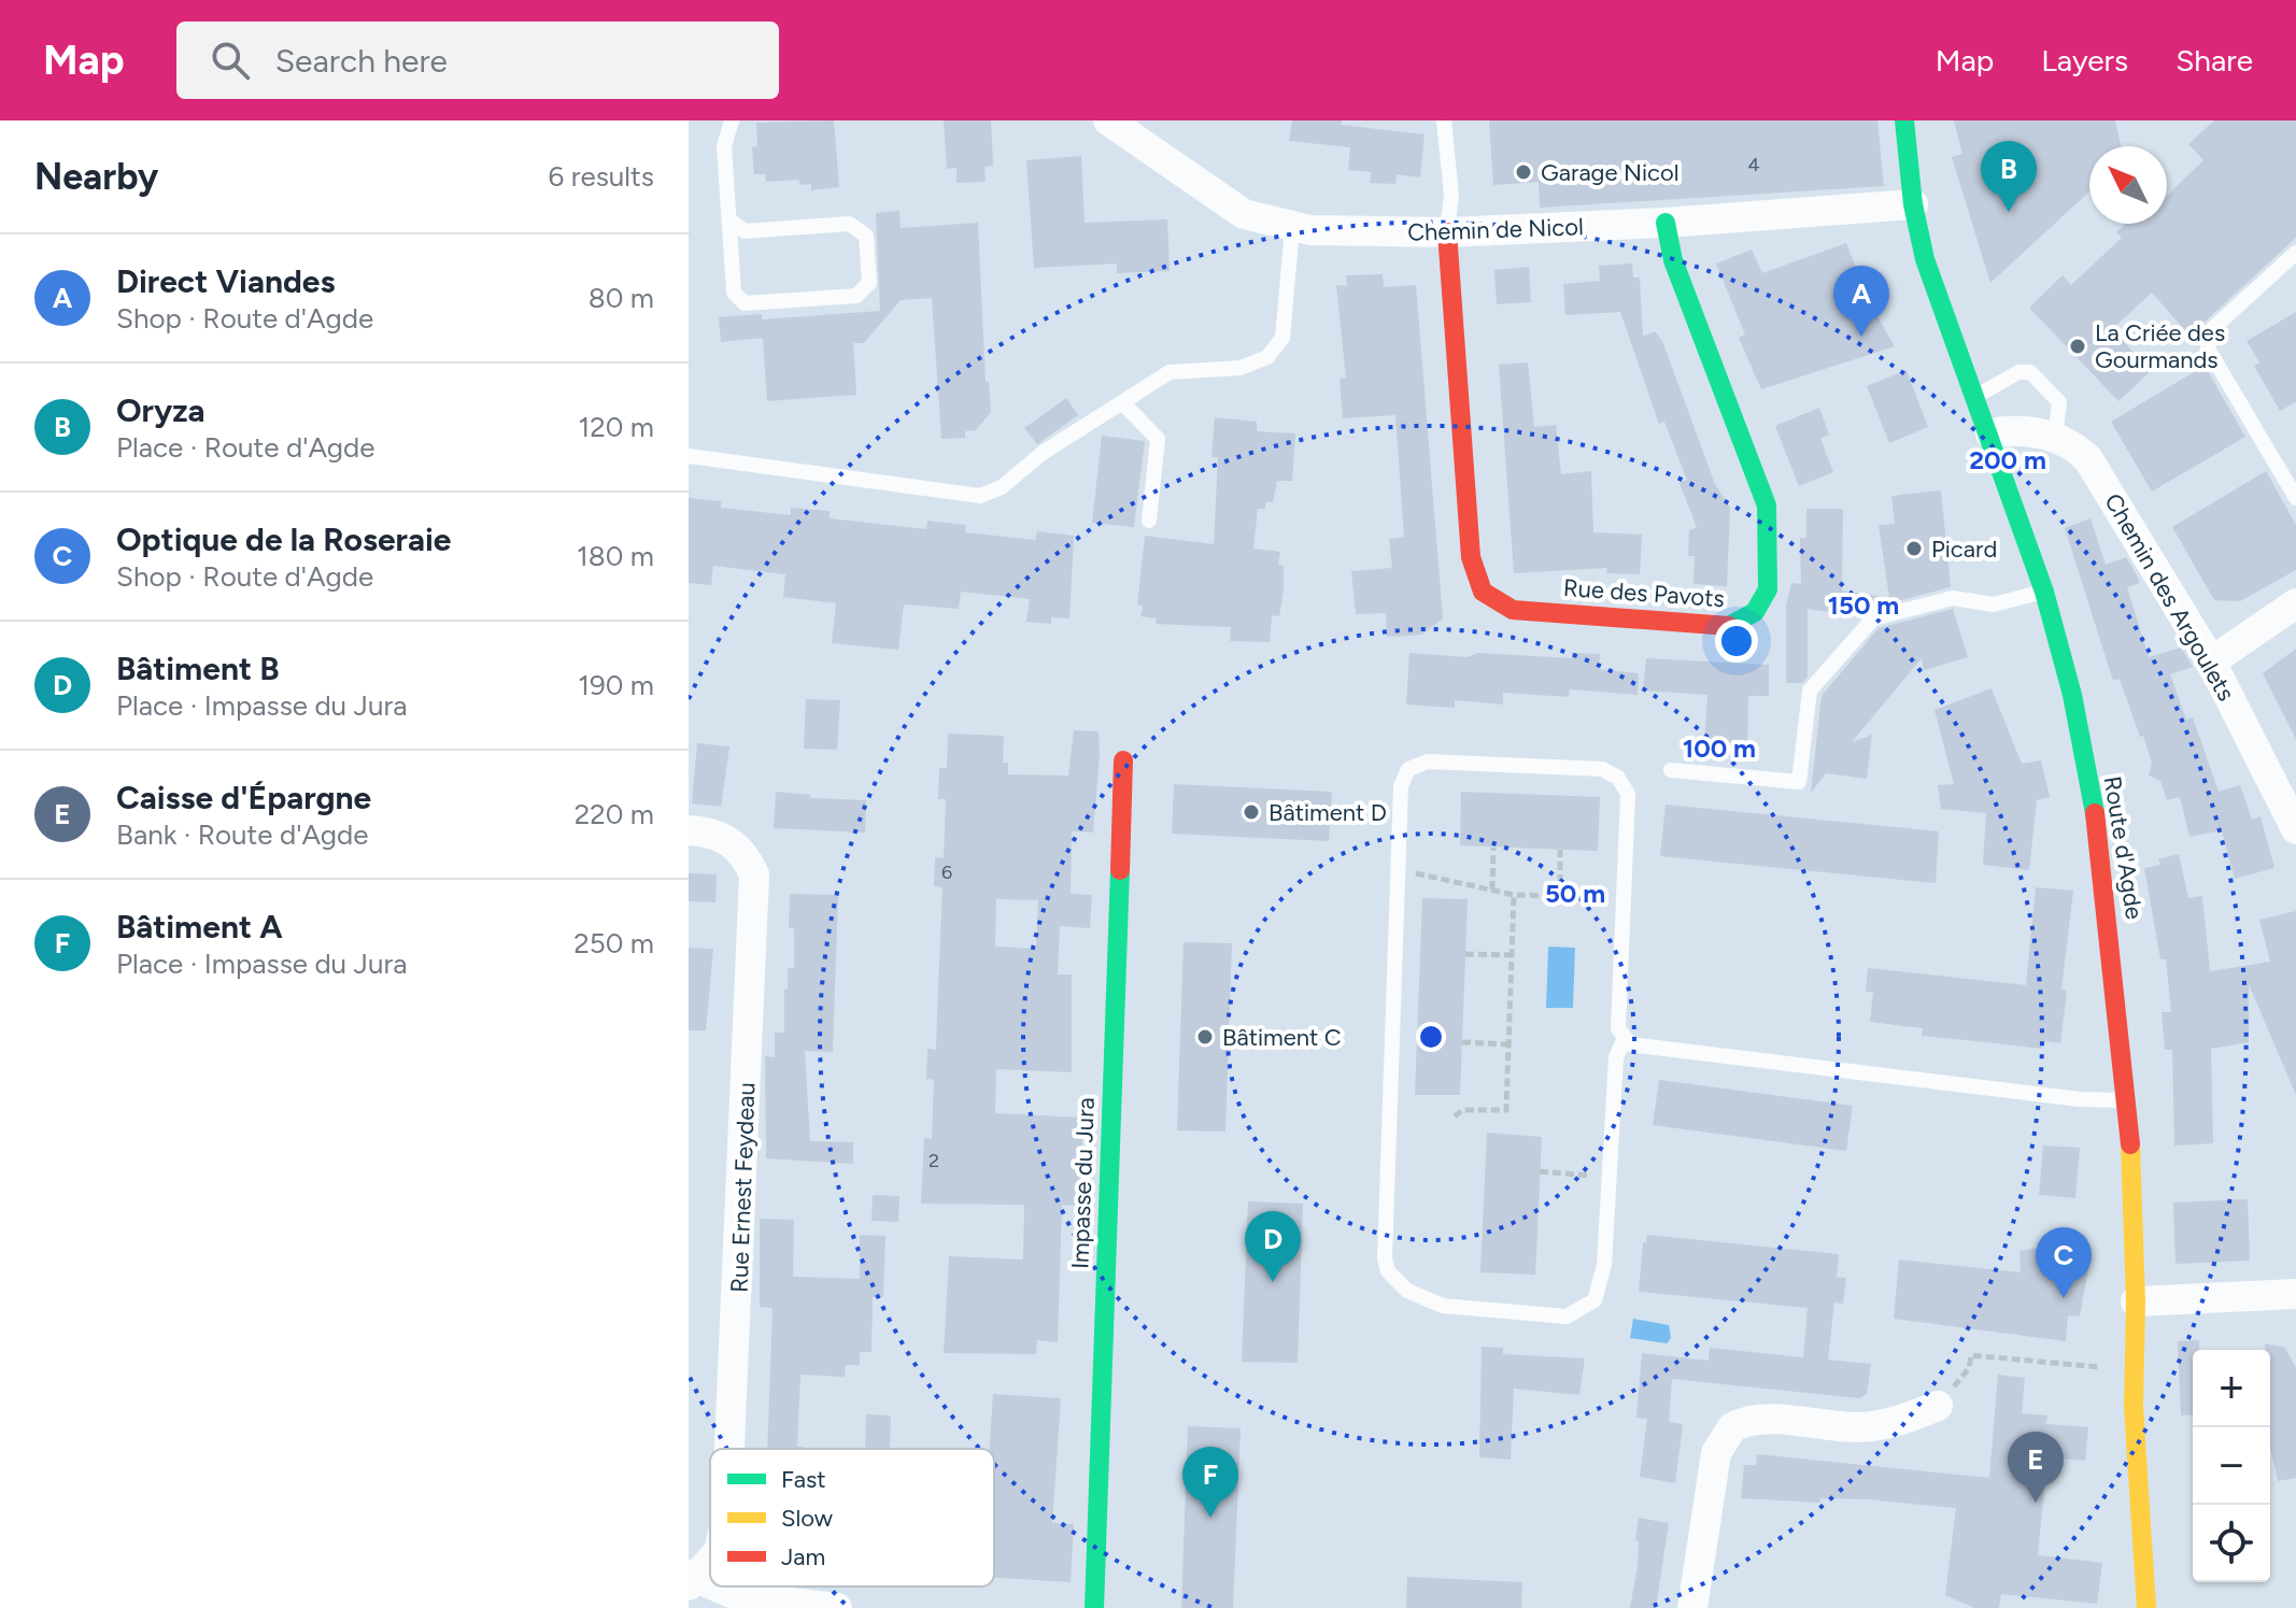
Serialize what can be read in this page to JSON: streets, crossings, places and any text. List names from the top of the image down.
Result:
{
  "streets": {
    "street": [
      "Chemin de Nicol",
      "Rue des Pavots",
      "Chemin des Argoulets",
      "Route d'Agde",
      "Impasse du Jura",
      "Rue Ernest Feydeau"
    ]
  },
  "crossings": [
    ["Chemin de Nicol", "Rue des Pavots"],
    ["Chemin de Nicol", "Route d'Agde"],
    ["Chemin des Argoulets", "Route d'Agde"]
  ],
  "places": [
    "Garage Nicol",
    "La Criée des Gourmands",
    "Picard",
    "Bâtiment D",
    "Bâtiment C"
  ],
  "house_numbers": ["4", "6", "2"],
  "legend": ["Fast", "Slow", "Jam"],
  "north": "top left",
  "page": {
    "header": "Map",
    "search": "Search here",
    "nav": ["Map", "Layers", "Share"],
    "heading": ["Nearby", "6 results"],
    "pins": [
      "B",
      "A",
      "D",
      "C",
      "E",
      "F"
    ],
    "list": [
      {
        "mark": "A",
        "name": "Direct Viandes",
        "note": "Shop · Route d'Agde",
        "value": "80 m"
      },
      {
        "mark": "B",
        "name": "Oryza",
        "note": "Place · Route d'Agde",
        "value": "120 m"
      },
      {
        "mark": "C",
        "name": "Optique de la Roseraie",
        "note": "Shop · Route d'Agde",
        "value": "180 m"
      },
      {
        "mark": "D",
        "name": "Bâtiment B",
        "note": "Place · Impasse du Jura",
        "value": "190 m"
      },
      {
        "mark": "E",
        "name": "Caisse d'Épargne",
        "note": "Bank · Route d'Agde",
        "value": "220 m"
      },
      {
        "mark": "F",
        "name": "Bâtiment A",
        "note": "Place · Impasse du Jura",
        "value": "250 m"
      }
    ],
    "map_buttons": ["+", "−"]
  },
  "rings": [
    "200 m",
    "150 m",
    "100 m",
    "50 m"
  ]
}
